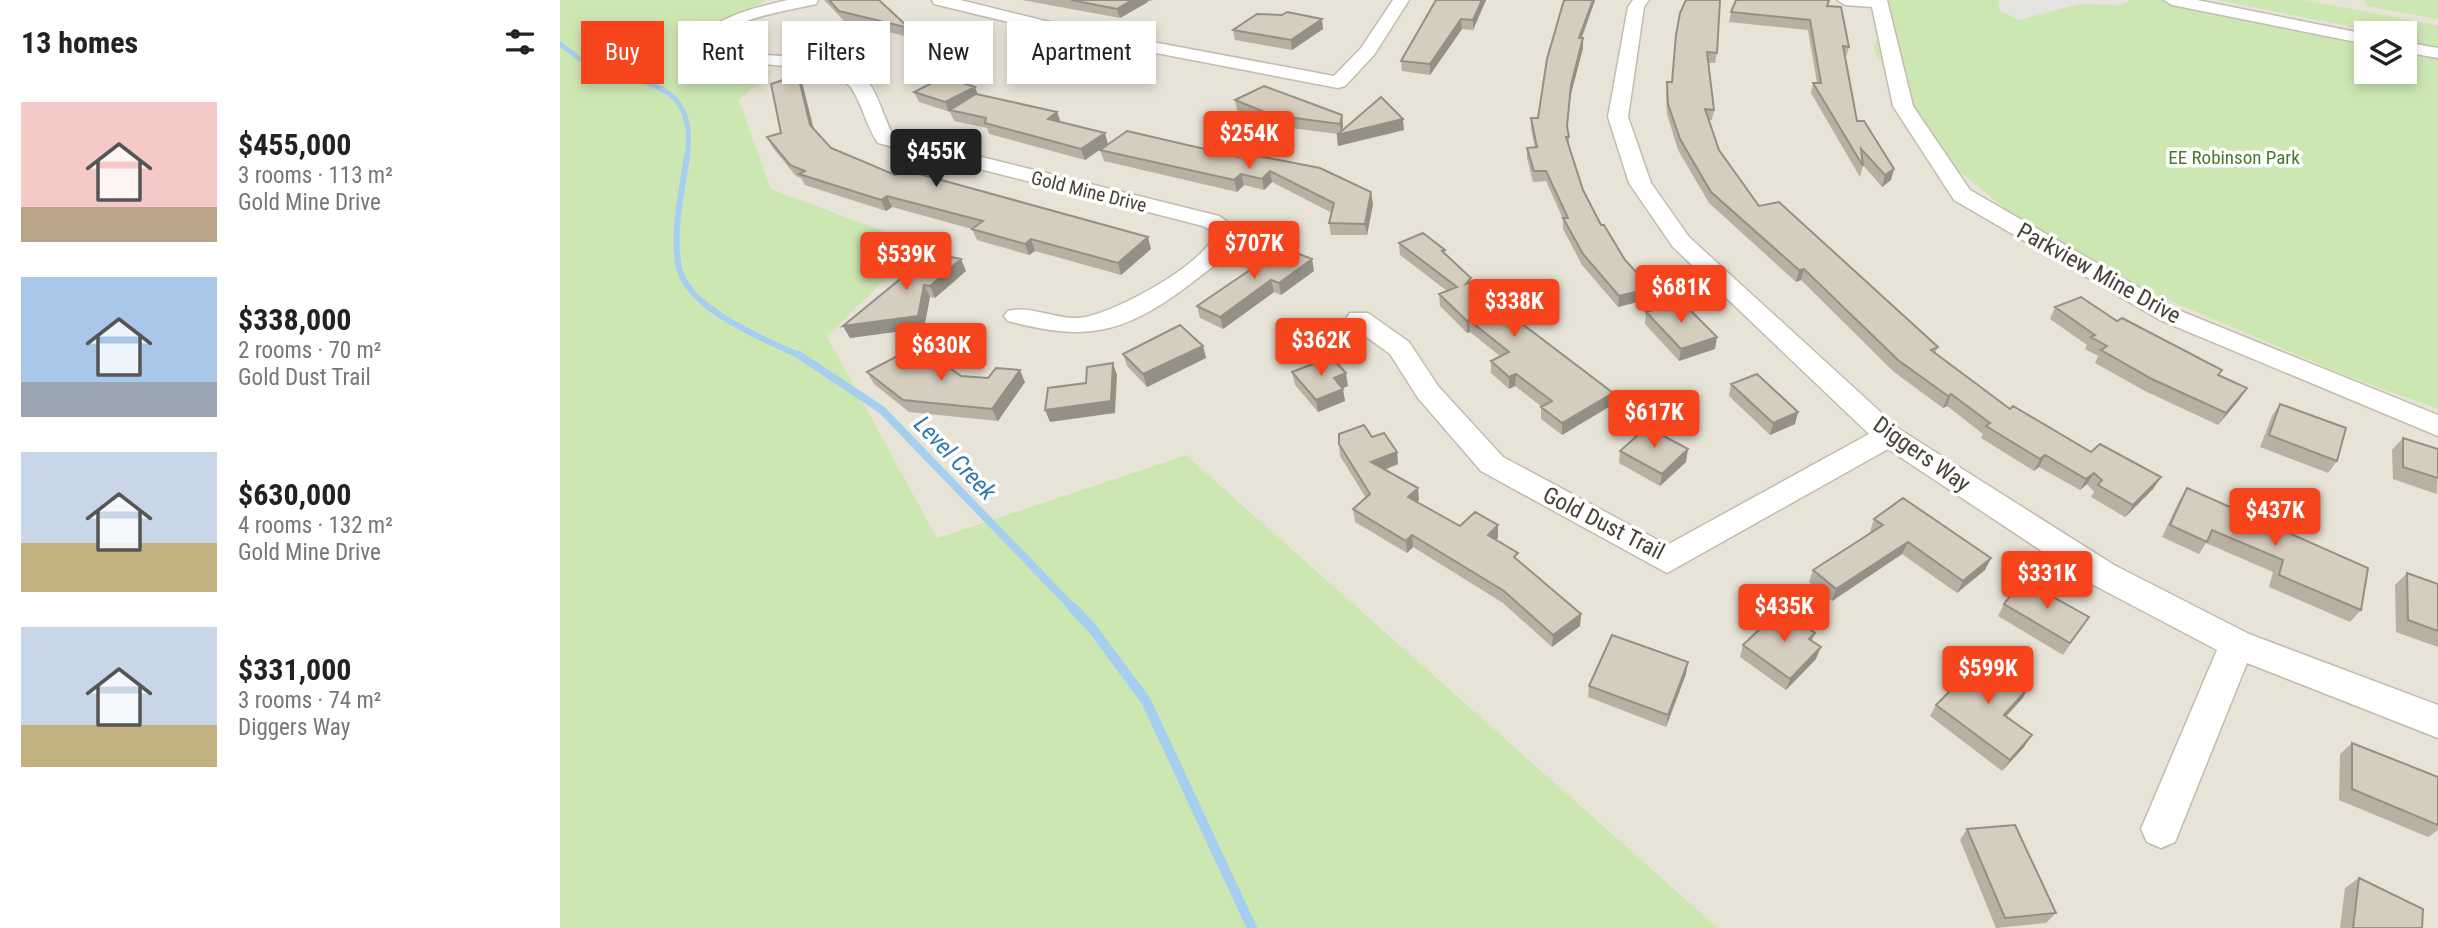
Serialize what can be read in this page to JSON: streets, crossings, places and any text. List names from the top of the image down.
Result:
{
  "streets": {
    "street": [
      "Gold Mine Drive",
      "Parkview Mine Drive",
      "Diggers Way",
      "Gold Dust Trail"
    ]
  },
  "crossings": [
    ["Diggers Way", "Gold Dust Trail"]
  ],
  "water": ["Level Creek"],
  "parks": ["EE Robinson Park"],
  "page": {
    "heading": "13 homes",
    "chip": [
      "Buy",
      "Rent",
      "Filters",
      "New",
      "Apartment"
    ],
    "list": [
      {
        "name": "$455,000",
        "note": "3 rooms · 113 m² · Gold Mine Drive"
      },
      {
        "name": "$338,000",
        "note": "2 rooms · 70 m² · Gold Dust Trail"
      },
      {
        "name": "$630,000",
        "note": "4 rooms · 132 m² · Gold Mine Drive"
      },
      {
        "name": "$331,000",
        "note": "3 rooms · 74 m² · Diggers Way"
      }
    ],
    "price": [
      "$254K",
      "$455K",
      "$707K",
      "$539K",
      "$681K",
      "$338K",
      "$362K",
      "$630K",
      "$617K",
      "$437K",
      "$331K",
      "$435K",
      "$599K"
    ]
  }
}
